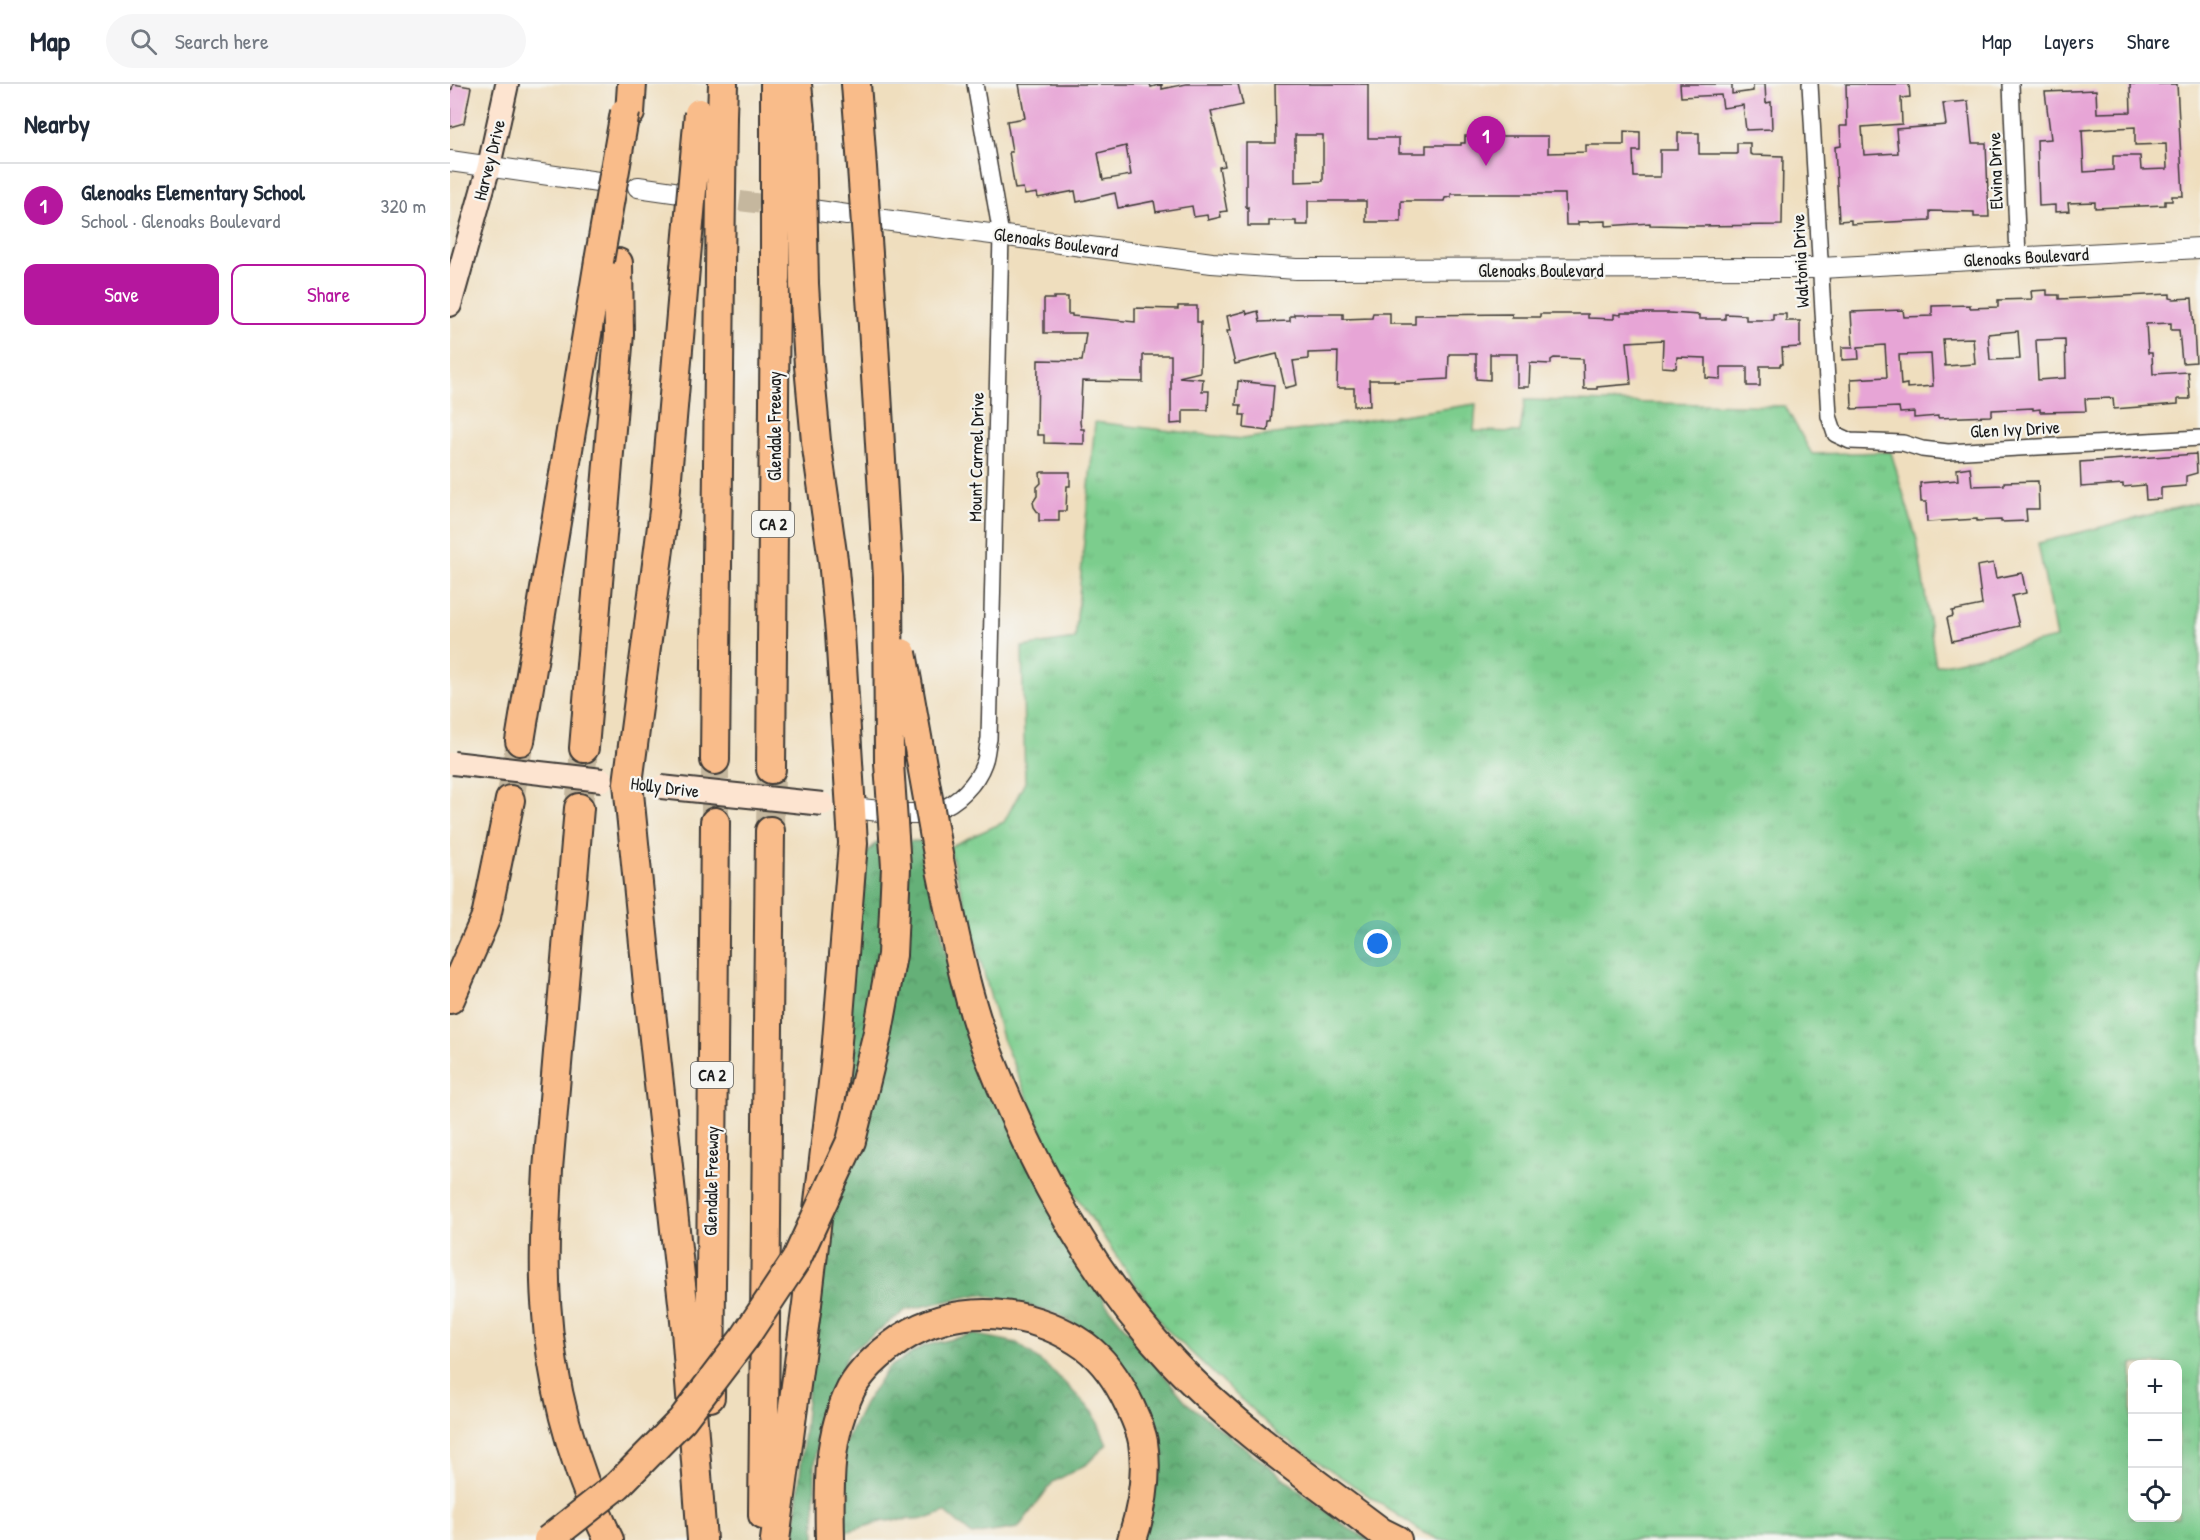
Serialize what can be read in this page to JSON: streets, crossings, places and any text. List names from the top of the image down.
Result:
{
  "streets": {
    "highway": ["Glendale Freeway", "CA 2"],
    "main road": ["Harvey Drive", "Holly Drive"],
    "street": [
      "Elvina Drive",
      "Glenoaks Boulevard",
      "Waltonia Drive",
      "Glen Ivy Drive",
      "Mount Carmel Drive"
    ]
  },
  "crossings": [
    ["Elvina Drive", "Glenoaks Boulevard"],
    ["Glenoaks Boulevard", "Waltonia Drive"],
    ["Glenoaks Boulevard", "Mount Carmel Drive"],
    ["Waltonia Drive", "Glen Ivy Drive"]
  ],
  "page": {
    "header": "Map",
    "search": "Search here",
    "nav": ["Map", "Layers", "Share"],
    "heading": "Nearby",
    "pins": "1",
    "list": [
      {
        "mark": "1",
        "name": "Glenoaks Elementary School",
        "note": "School · Glenoaks Boulevard",
        "value": "320 m"
      }
    ],
    "buttons": ["Save", "Share"],
    "map_buttons": ["+", "−"]
  }
}
